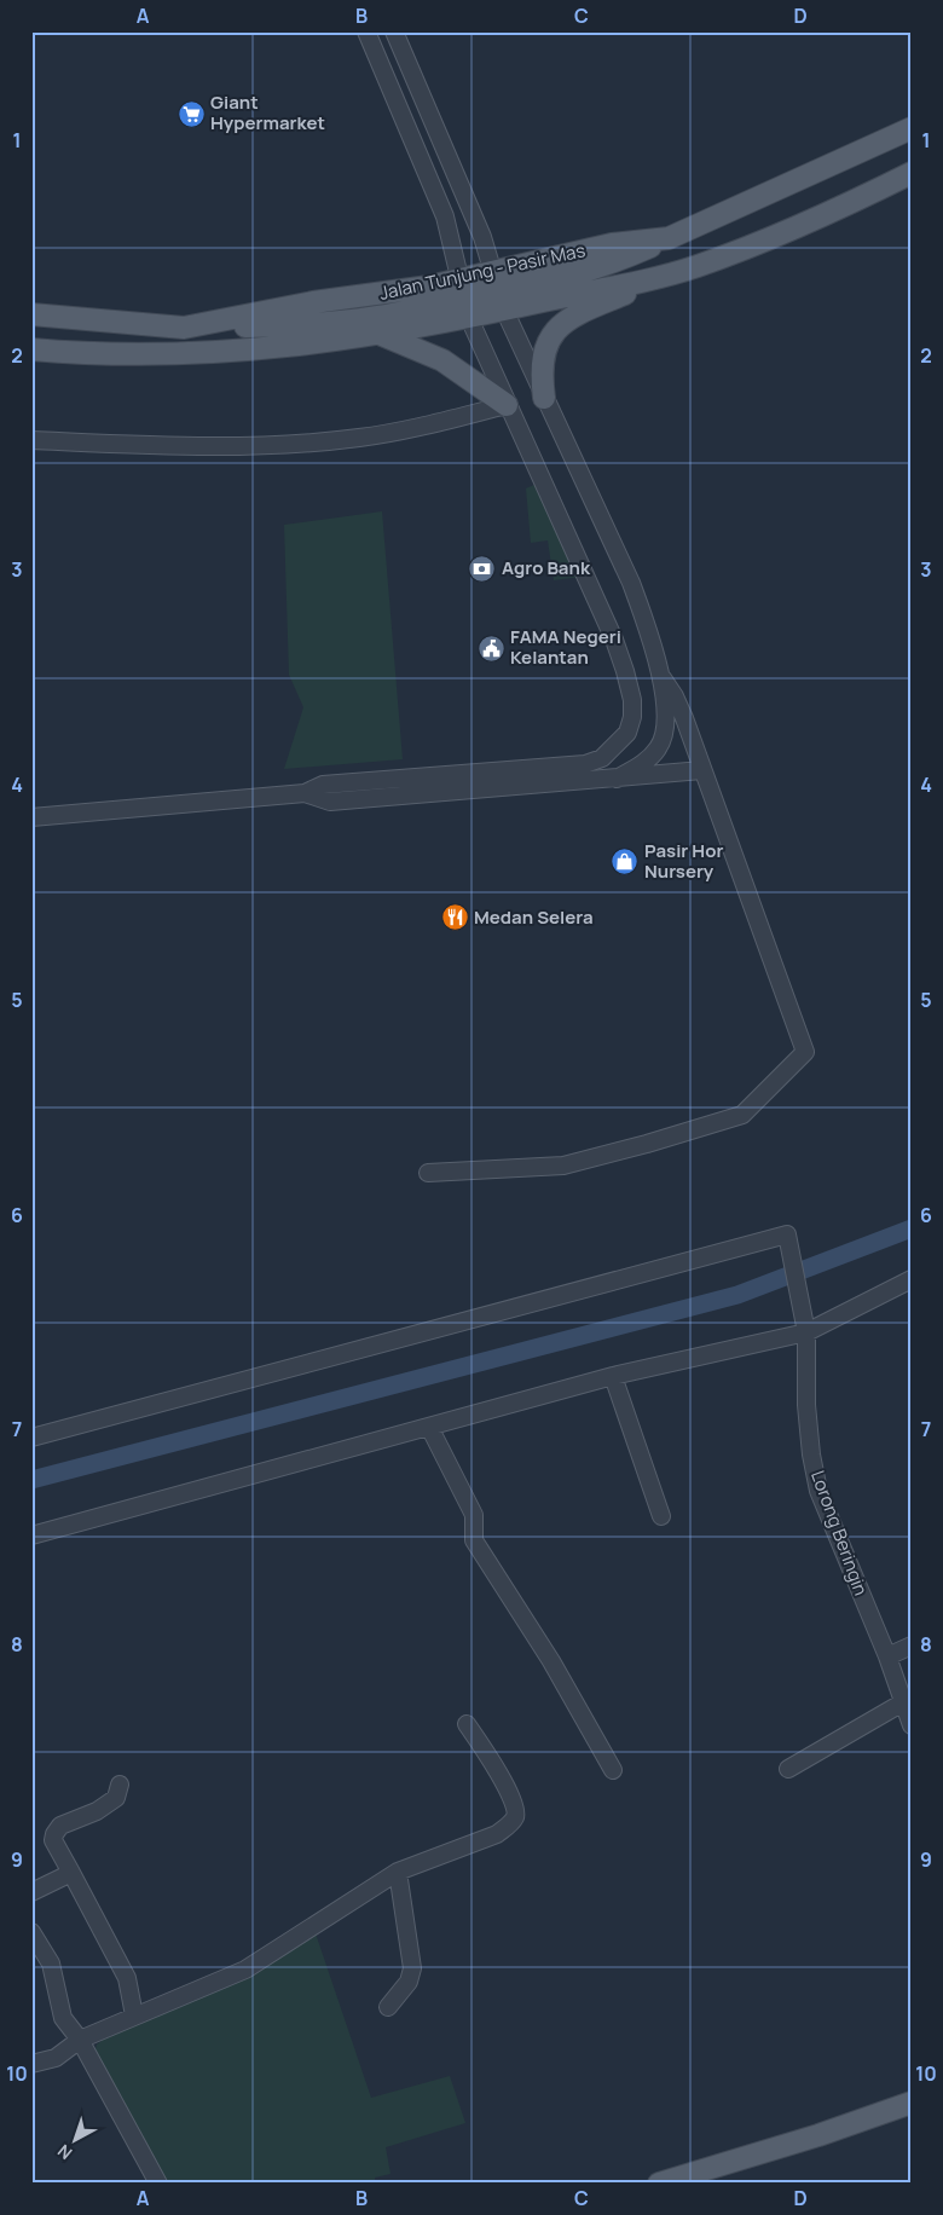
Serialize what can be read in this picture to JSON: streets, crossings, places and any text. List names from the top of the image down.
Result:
{
  "streets": {
    "main road": ["Jalan Tunjung - Pasir Mas"],
    "street": ["Lorong Beringin"]
  },
  "places": {
    "supermarket": ["Giant Hypermarket"],
    "bank": ["Agro Bank"],
    "public building": ["FAMA Negeri Kelantan"],
    "shop": ["Pasir Hor Nursery"],
    "restaurant": ["Medan Selera"]
  },
  "north": "bottom left",
  "grid": {
    "columns": [
      "A",
      "B",
      "C",
      "D"
    ],
    "rows": [
      "1",
      "2",
      "3",
      "4",
      "5",
      "6",
      "7",
      "8",
      "9",
      "10"
    ]
  }
}
